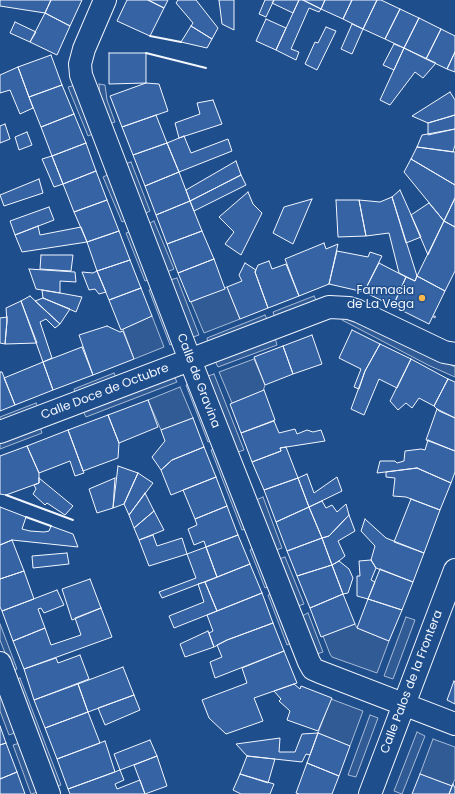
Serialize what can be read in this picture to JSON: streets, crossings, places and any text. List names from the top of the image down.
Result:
{
  "streets": {
    "street": ["Calle de Gravina", "Calle Doce de Octubre", "Calle Palos de la Frontera"]
  },
  "crossings": [
    ["Calle de Gravina", "Calle Doce de Octubre"],
    ["Calle de Gravina", "Calle Palos de la Frontera"]
  ],
  "places": ["Farmacia de La Vega"]
}
